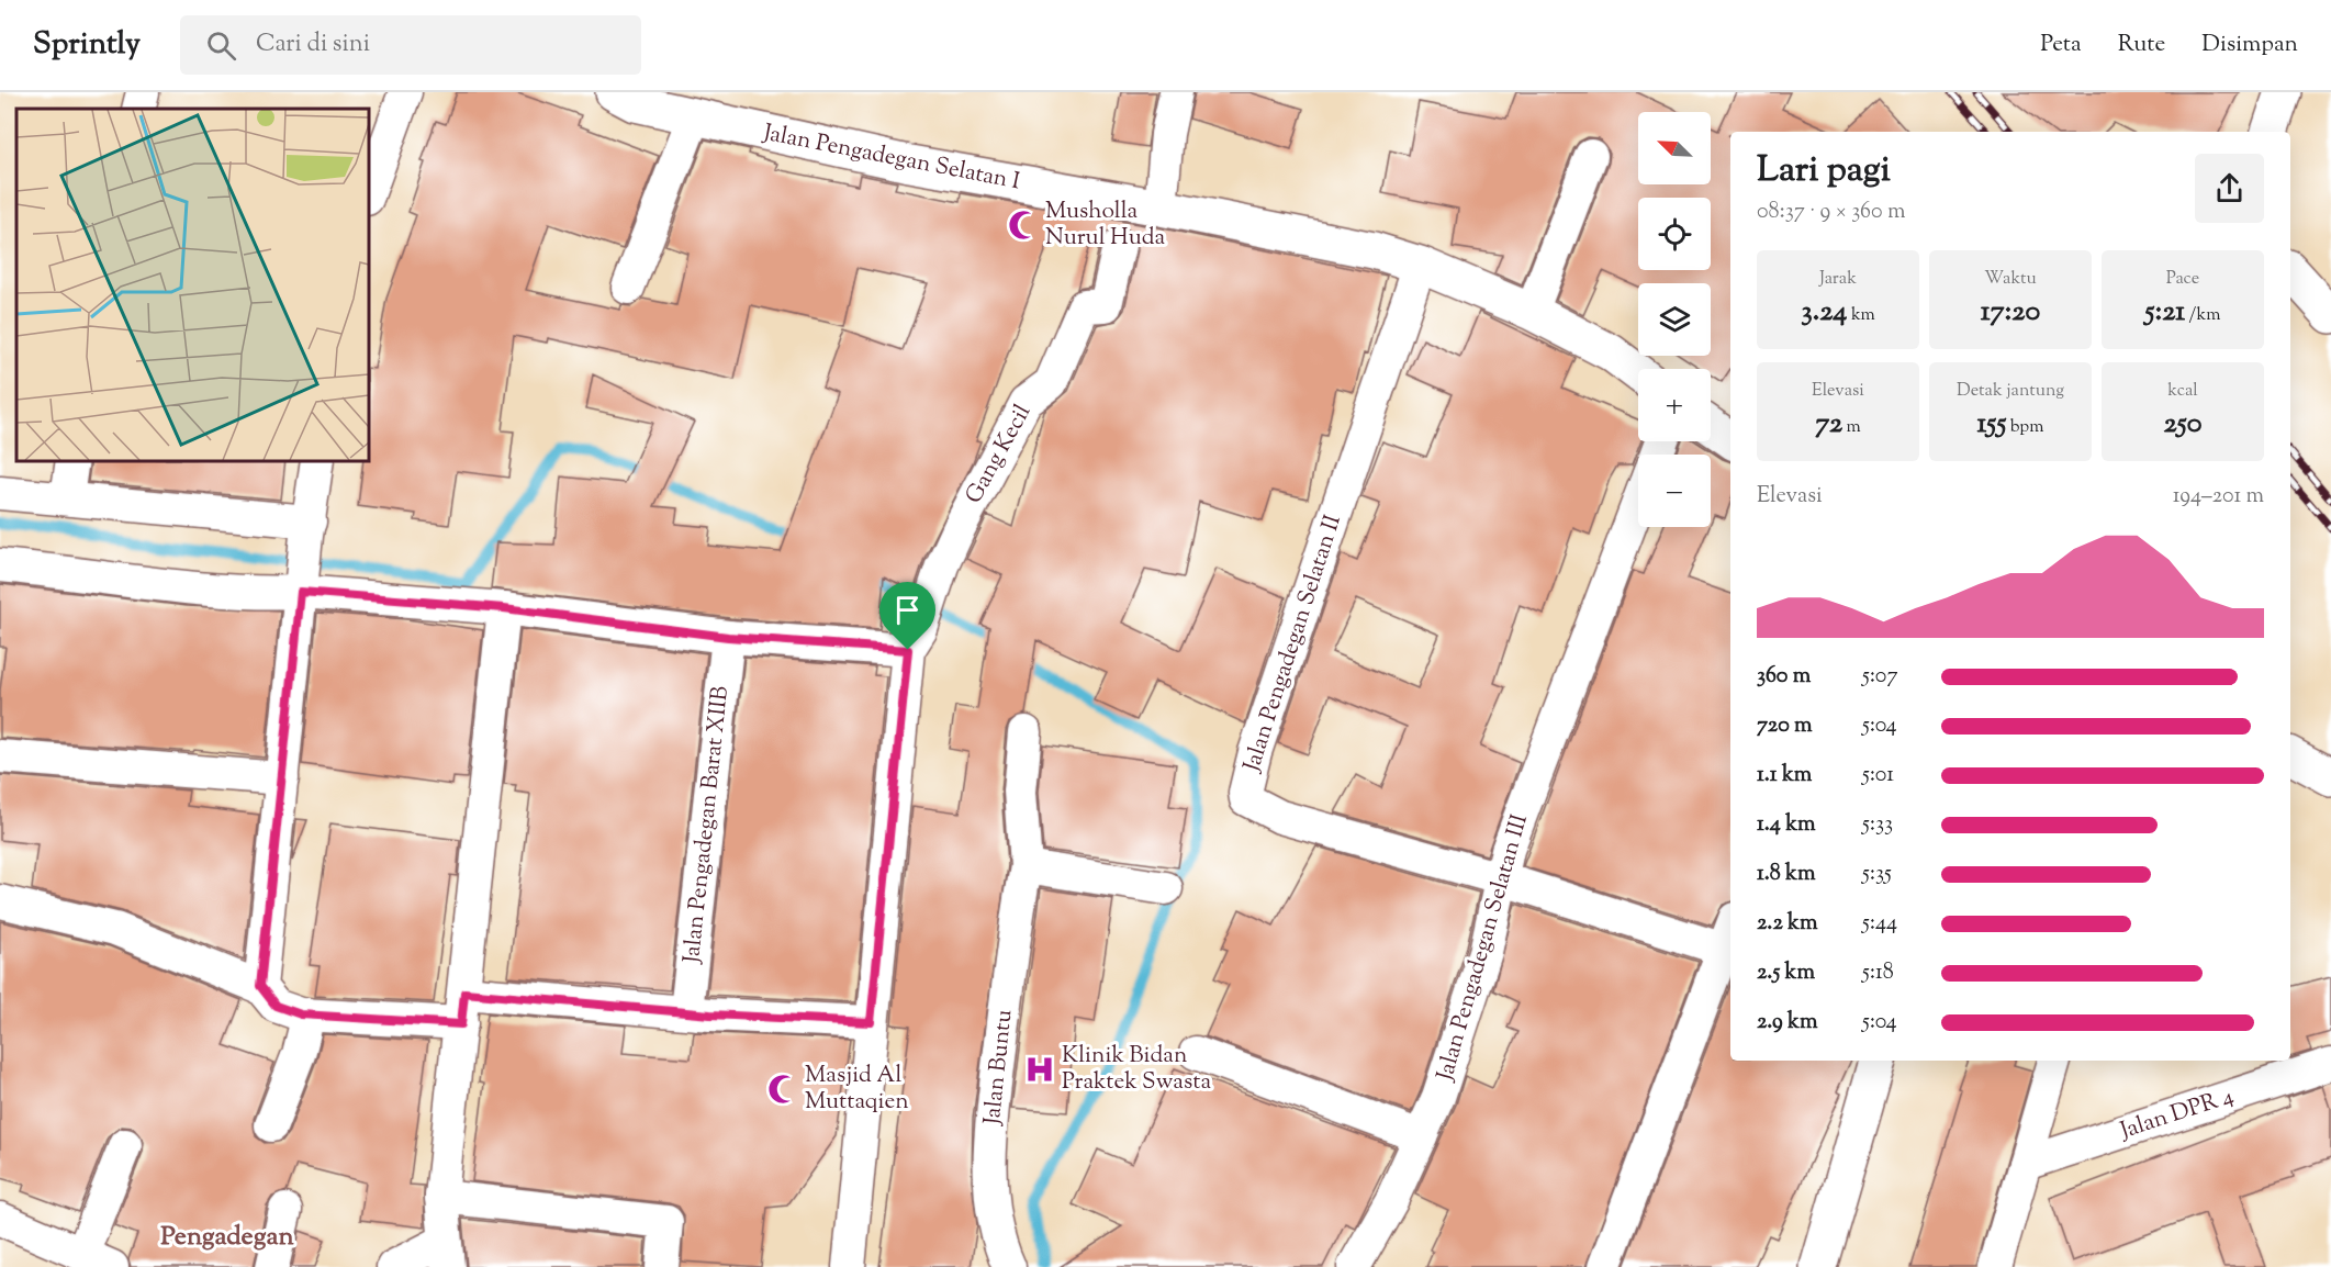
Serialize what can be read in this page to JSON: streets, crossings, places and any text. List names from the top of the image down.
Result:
{
  "streets": {
    "street": [
      "Jalan Pengadegan Selatan I",
      "Gang Kecil",
      "Jalan Pengadegan Selatan II",
      "Jalan Pengadegan Barat XIIB",
      "Jalan Pengadegan Selatan III",
      "Jalan Buntu",
      "Jalan DPR 4"
    ]
  },
  "crossings": [
    ["Jalan Pengadegan Selatan I", "Jalan Pengadegan Selatan II"],
    ["Jalan Pengadegan Selatan II", "Jalan Pengadegan Selatan III"]
  ],
  "districts": ["Pengadegan"],
  "places": {
    "mosque": ["Musholla Nurul Huda", "Masjid Al Muttaqien"],
    "hospital": ["Klinik Bidan Praktek Swasta"]
  },
  "north": "top left",
  "page": {
    "header": "Sprintly",
    "search": "Cari di sini",
    "nav": ["Peta", "Rute", "Disimpan"],
    "map_buttons": ["+", "−"],
    "heading": ["Lari pagi", "08:37 · 9 × 360 m"],
    "stats": [
      ["Jarak", "3.24 km"],
      ["Waktu", "17:20"],
      ["Pace", "5:21 /km"],
      ["Elevasi", "72 m"],
      ["Detak jantung", "155 bpm"],
      ["kcal", "250"]
    ],
    "chart": ["Elevasi", "194–201 m"],
    "list": [
      {
        "name": "360 m",
        "note": "5:07"
      },
      {
        "name": "720 m",
        "note": "5:04"
      },
      {
        "name": "1.1 km",
        "note": "5:01"
      },
      {
        "name": "1.4 km",
        "note": "5:33"
      },
      {
        "name": "1.8 km",
        "note": "5:35"
      },
      {
        "name": "2.2 km",
        "note": "5:44"
      },
      {
        "name": "2.5 km",
        "note": "5:18"
      },
      {
        "name": "2.9 km",
        "note": "5:04"
      }
    ]
  }
}
